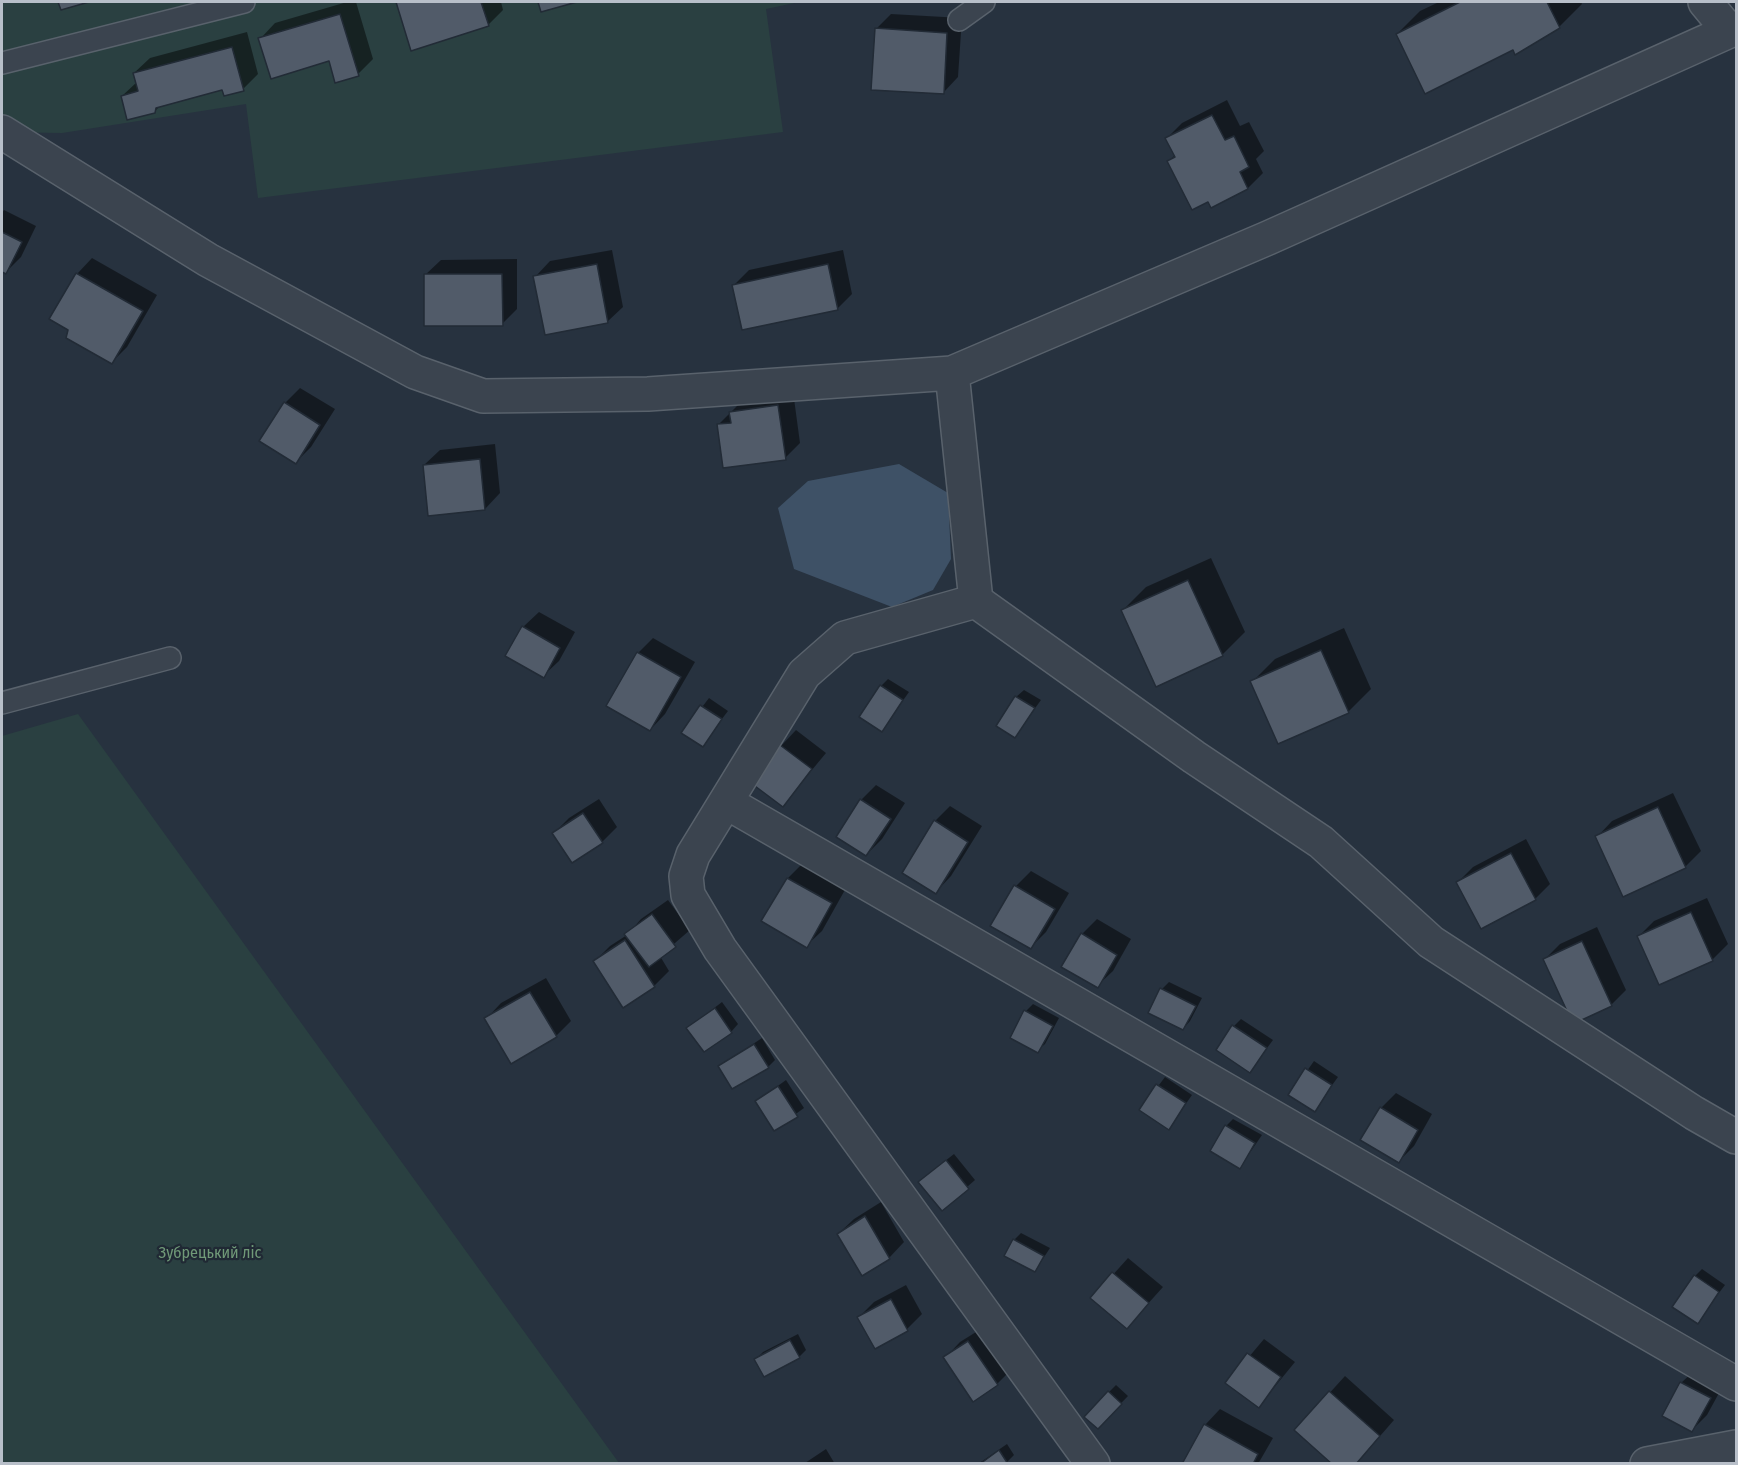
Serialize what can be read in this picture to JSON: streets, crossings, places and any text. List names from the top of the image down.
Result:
{
  "parks": ["Зубрецький ліс"]
}
